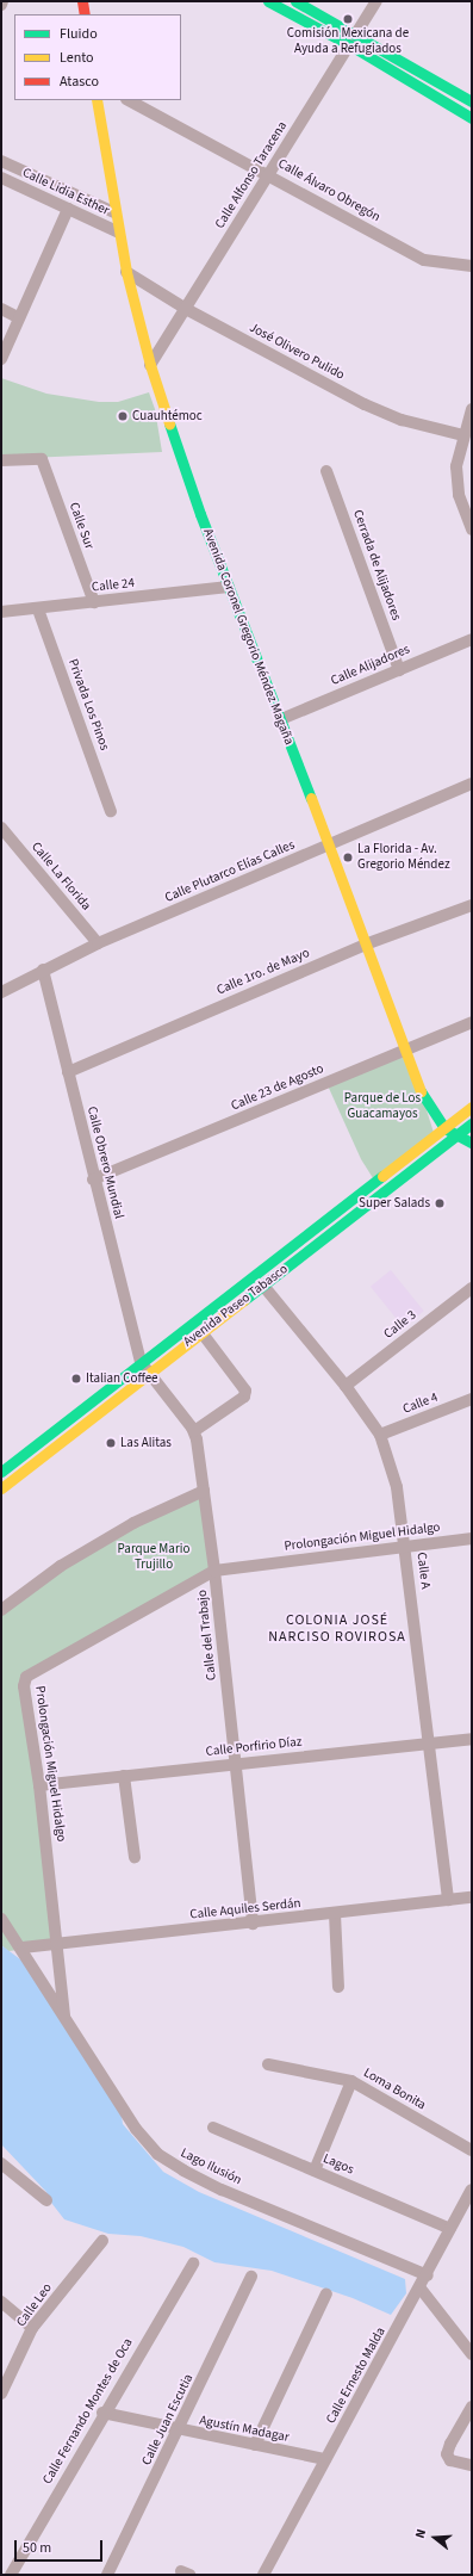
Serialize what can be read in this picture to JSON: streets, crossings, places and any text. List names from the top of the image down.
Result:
{
  "streets": {
    "main road": ["Avenida Coronel Gregorio Méndez Magaña", "Avenida Paseo Tabasco"],
    "street": [
      "Calle Alfonso Taracena",
      "Calle Álvaro Obregón",
      "Calle Lidia Esther",
      "José Olivero Pulido",
      "Calle Sur",
      "Cerrada de Alijadores",
      "Calle 24",
      "Calle Alijadores",
      "Privada Los Pinos",
      "Calle Plutarco Elías Calles",
      "Calle La Florida",
      "Calle 1ro. de Mayo",
      "Calle 23 de Agosto",
      "Calle Obrero Mundial",
      "Calle 3",
      "Calle 4",
      "Prolongación Miguel Hidalgo",
      "Calle A",
      "Calle del Trabajo",
      "Calle Porfirio Díaz",
      "Calle Aquiles Serdán",
      "Loma Bonita",
      "Lagos",
      "Lago Ilusión",
      "Calle Leo",
      "Calle Ernesto Malda",
      "Calle Fernando Montes de Oca",
      "Calle Juan Escutia",
      "Agustín Madagar"
    ]
  },
  "crossings": [
    ["Calle Alfonso Taracena", "Calle Álvaro Obregón"],
    ["Calle Alfonso Taracena", "José Olivero Pulido"],
    ["Calle Alfonso Taracena", "Avenida Coronel Gregorio Méndez Magaña"],
    ["Calle Lidia Esther", "Avenida Coronel Gregorio Méndez Magaña"],
    ["José Olivero Pulido", "Avenida Coronel Gregorio Méndez Magaña"],
    ["Calle Sur", "Calle 24"],
    ["Cerrada de Alijadores", "Calle Alijadores"],
    ["Calle 24", "Avenida Coronel Gregorio Méndez Magaña"],
    ["Calle 24", "Privada Los Pinos"],
    ["Avenida Coronel Gregorio Méndez Magaña", "Calle Alijadores"],
    ["Avenida Coronel Gregorio Méndez Magaña", "Calle Plutarco Elías Calles"],
    ["Avenida Coronel Gregorio Méndez Magaña", "Calle 1ro. de Mayo"],
    ["Avenida Coronel Gregorio Méndez Magaña", "Calle 23 de Agosto"],
    ["Avenida Coronel Gregorio Méndez Magaña", "Avenida Paseo Tabasco"],
    ["Calle Plutarco Elías Calles", "Calle La Florida"],
    ["Calle Plutarco Elías Calles", "Calle Obrero Mundial"],
    ["Calle 1ro. de Mayo", "Calle Obrero Mundial"],
    ["Calle 23 de Agosto", "Calle Obrero Mundial"],
    ["Calle Obrero Mundial", "Avenida Paseo Tabasco"],
    ["Calle Obrero Mundial", "Calle del Trabajo"],
    ["Avenida Paseo Tabasco", "Calle A"],
    ["Avenida Paseo Tabasco", "Calle del Trabajo"],
    ["Calle 3", "Calle A"],
    ["Calle 4", "Calle A"],
    ["Prolongación Miguel Hidalgo", "Calle A"],
    ["Prolongación Miguel Hidalgo", "Calle del Trabajo"],
    ["Prolongación Miguel Hidalgo", "Calle Porfirio Díaz"],
    ["Prolongación Miguel Hidalgo", "Calle Aquiles Serdán"],
    ["Prolongación Miguel Hidalgo", "Lago Ilusión"],
    ["Calle A", "Calle Porfirio Díaz"],
    ["Calle A", "Calle Aquiles Serdán"],
    ["Calle del Trabajo", "Calle Porfirio Díaz"],
    ["Calle del Trabajo", "Calle Aquiles Serdán"],
    ["Calle Aquiles Serdán", "Lago Ilusión"],
    ["Lagos", "Calle Ernesto Malda"],
    ["Lago Ilusión", "Calle Ernesto Malda"],
    ["Calle Ernesto Malda", "Agustín Madagar"],
    ["Calle Fernando Montes de Oca", "Agustín Madagar"],
    ["Calle Juan Escutia", "Agustín Madagar"]
  ],
  "districts": ["COLONIA JOSÉ NARCISO ROVIROSA"],
  "parks": ["Parque de Los Guacamayos", "Parque Mario Trujillo"],
  "places": [
    "Comisión Mexicana de Ayuda a Refugiados",
    "Cuauhtémoc",
    "La Florida - Av. Gregorio Méndez",
    "Super Salads",
    "Italian Coffee",
    "Las Alitas"
  ],
  "legend": ["Fluido", "Lento", "Atasco"],
  "scale_bar": "50 m",
  "north": "left"
}
